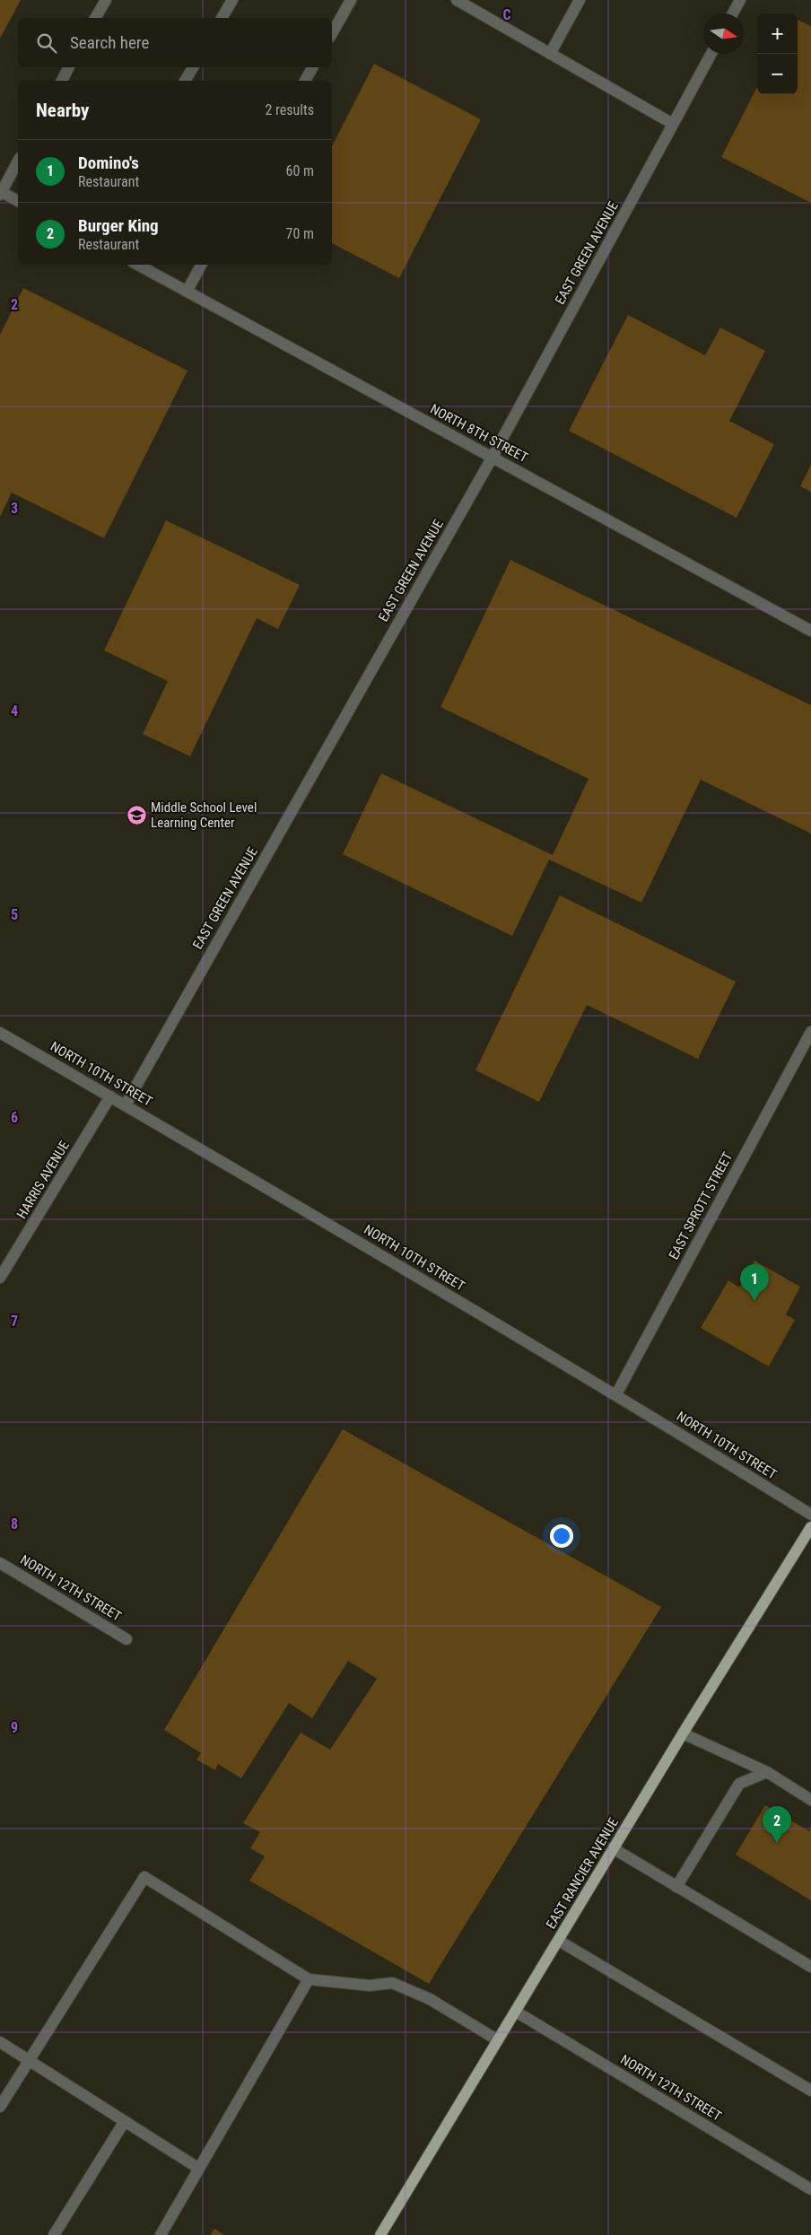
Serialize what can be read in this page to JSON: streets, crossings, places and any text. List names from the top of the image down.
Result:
{
  "streets": {
    "main road": ["EAST RANCIER AVENUE"],
    "street": [
      "EAST GREEN AVENUE",
      "NORTH 8TH STREET",
      "NORTH 10TH STREET",
      "HARRIS AVENUE",
      "EAST SPROTT STREET",
      "NORTH 12TH STREET"
    ]
  },
  "crossings": [
    ["EAST GREEN AVENUE", "NORTH 8TH STREET"],
    ["EAST GREEN AVENUE", "NORTH 10TH STREET"],
    ["NORTH 10TH STREET", "HARRIS AVENUE"],
    ["NORTH 10TH STREET", "EAST SPROTT STREET"],
    ["NORTH 12TH STREET", "EAST RANCIER AVENUE"]
  ],
  "places": {
    "school or university": ["Middle School Level Learning Center"]
  },
  "north": "right",
  "page": {
    "map_buttons": ["+", "−"],
    "search": "Search here",
    "heading": ["Nearby", "2 results"],
    "list": [
      {
        "mark": "1",
        "name": "Domino's",
        "note": "Restaurant",
        "value": "60 m"
      },
      {
        "mark": "2",
        "name": "Burger King",
        "note": "Restaurant",
        "value": "70 m"
      }
    ],
    "pins": ["1", "2"]
  },
  "grid": {
    "columns": ["C"],
    "rows": [
      "2",
      "3",
      "4",
      "5",
      "6",
      "7",
      "8",
      "9"
    ]
  }
}
